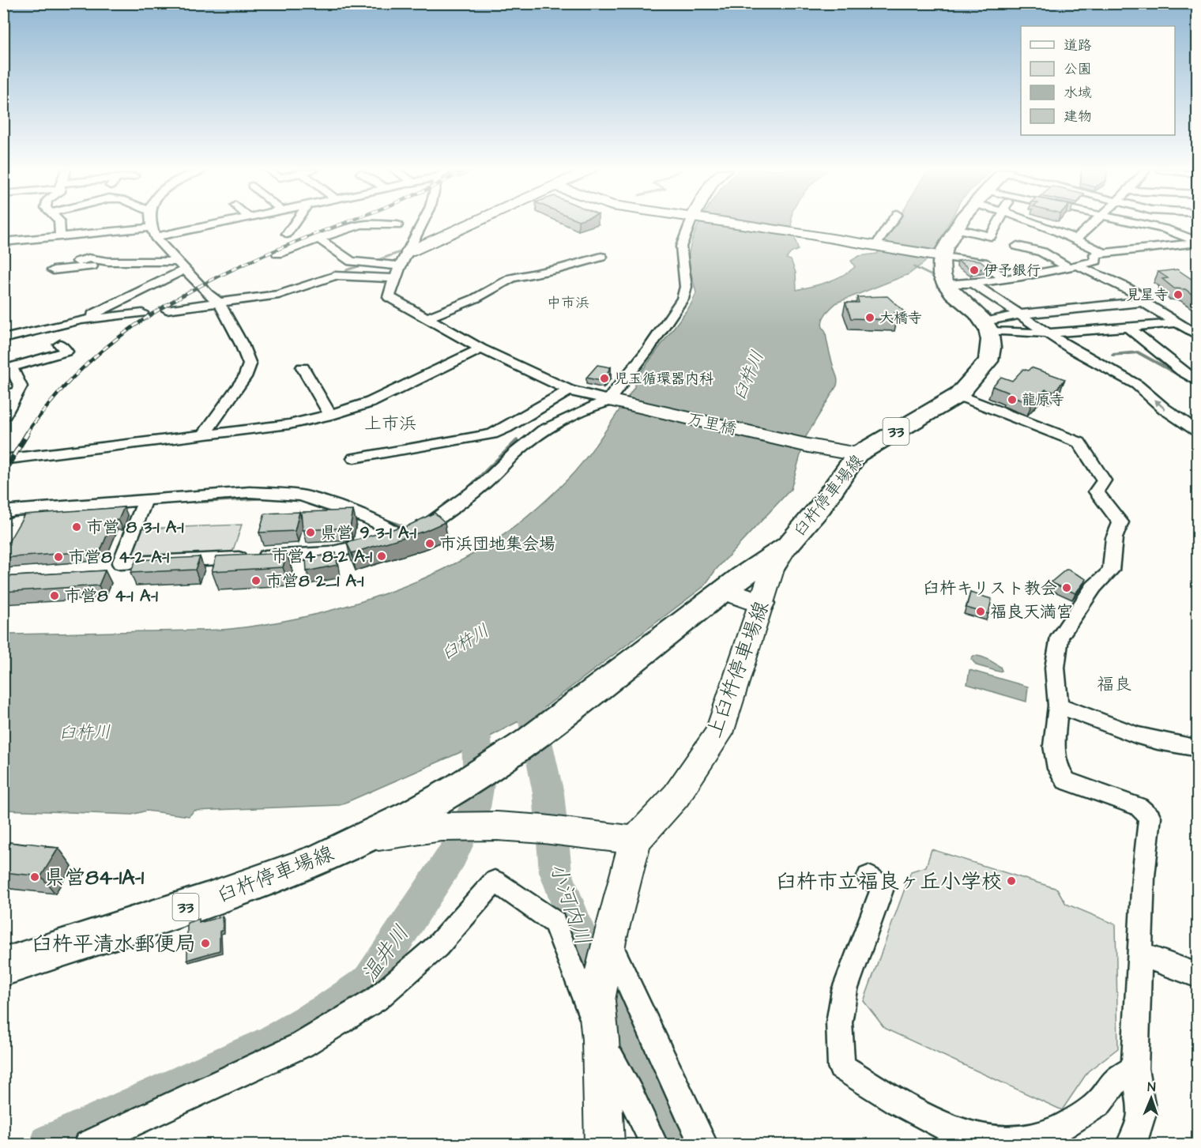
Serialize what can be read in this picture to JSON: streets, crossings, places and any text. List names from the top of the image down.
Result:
{
  "streets": {
    "main road": ["33", "臼杵停車場線"],
    "street": ["万里橋", "上臼杵停車場線"]
  },
  "crossings": [
    ["万里橋", "臼杵停車場線"],
    ["臼杵停車場線", "上臼杵停車場線"]
  ],
  "districts": ["中市浜", "上市浜", "福良"],
  "water": ["臼杵川", "小河内川", "温井川"],
  "places": [
    "伊予銀行",
    "見星寺",
    "大橋寺",
    "児玉循環器内科",
    "龍原寺",
    "市営 8 3-1 A-1",
    "県営 9 3-1 A-1",
    "市浜団地集会場",
    "市営4 8-2 A-1",
    "市営8 4-2 A-1",
    "市営8 2_1 A-1",
    "臼杵キリスト教会",
    "市営8 4-1 A-1",
    "福良天満宮",
    "県営84-1A-1",
    "臼杵市立福良ヶ丘小学校",
    "臼杵平清水郵便局"
  ],
  "legend": [
    "道路",
    "公園",
    "水域",
    "建物"
  ],
  "north": "top"
}
